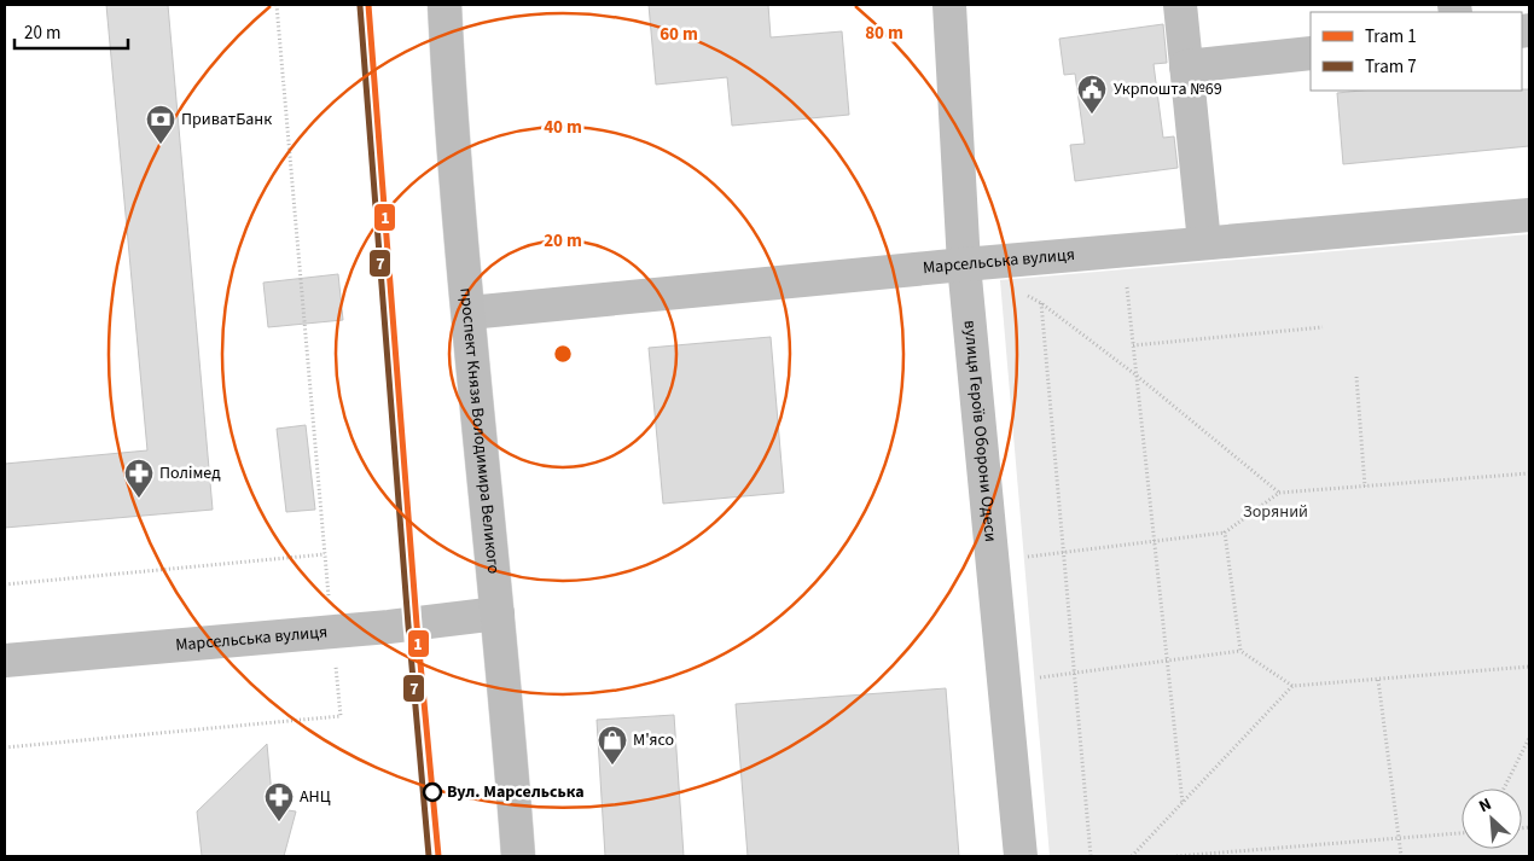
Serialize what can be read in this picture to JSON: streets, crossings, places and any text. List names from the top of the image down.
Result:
{
  "streets": {
    "main road": ["проспект Князя Володимира Великого"],
    "street": ["Марсельська вулиця", "вулиця Героїв Оборони Одеси"]
  },
  "crossings": [
    ["Марсельська вулиця", "проспект Князя Володимира Великого"],
    ["Марсельська вулиця", "вулиця Героїв Оборони Одеси"]
  ],
  "parks": ["Зоряний"],
  "places": {
    "public building": ["Укрпошта №69"],
    "bank": ["ПриватБанк"],
    "pharmacy": ["Полімед", "АНЦ"],
    "shop": ["М'ясо"],
    "other": ["Вул. Марсельська"]
  },
  "lines": ["tram line 1", "tram line 7"],
  "legend": ["Tram 1", "Tram 7"],
  "scale_bar": "20 m",
  "north": "top left",
  "rings": [
    "80 m",
    "60 m",
    "40 m",
    "20 m"
  ]
}
